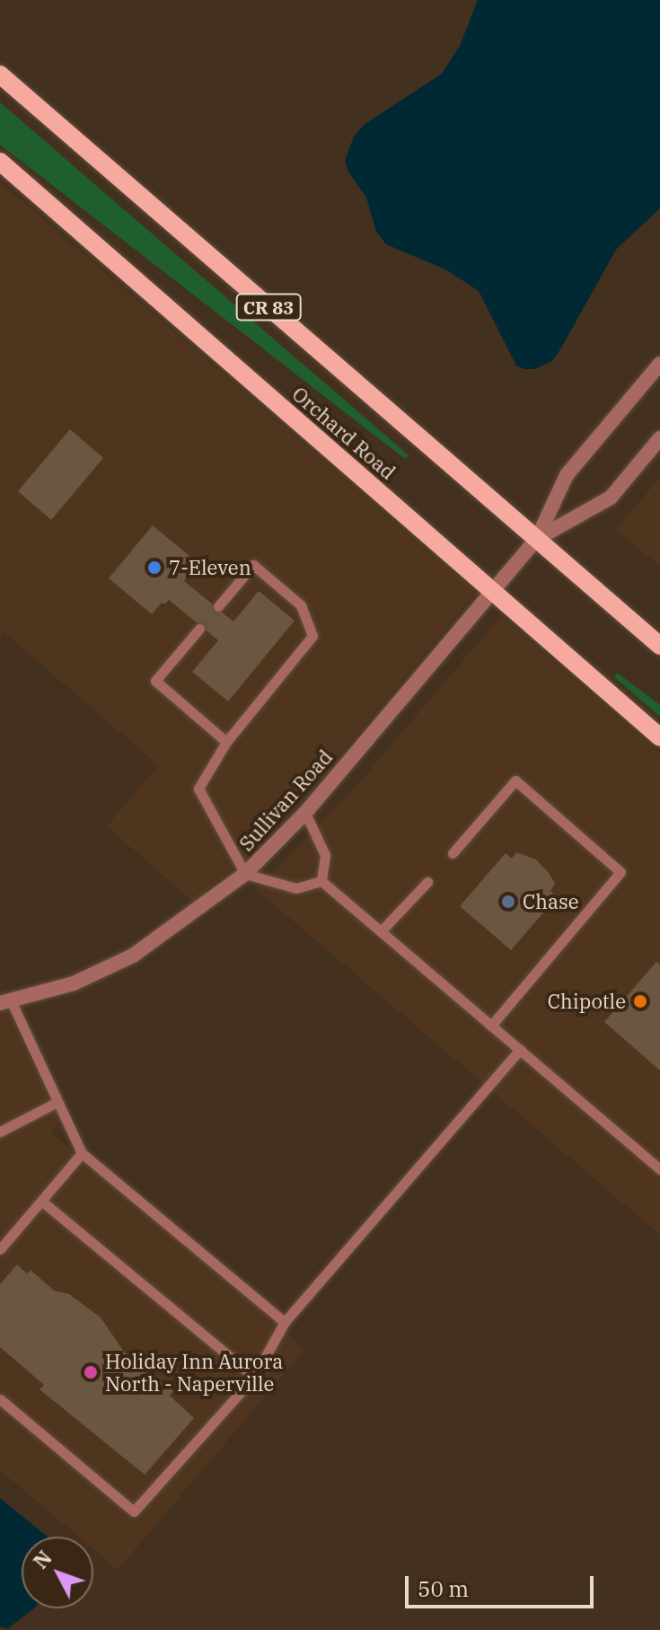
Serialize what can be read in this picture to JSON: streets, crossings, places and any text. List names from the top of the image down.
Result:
{
  "streets": {
    "main road": ["CR 83", "Orchard Road"],
    "street": ["Sullivan Road"]
  },
  "crossings": [
    ["CR 83", "Sullivan Road"],
    ["Orchard Road", "Sullivan Road"]
  ],
  "places": [
    "7-Eleven",
    "Chase",
    "Chipotle",
    "Holiday Inn Aurora North - Naperville"
  ],
  "scale_bar": "50 m",
  "north": "top left"
}
